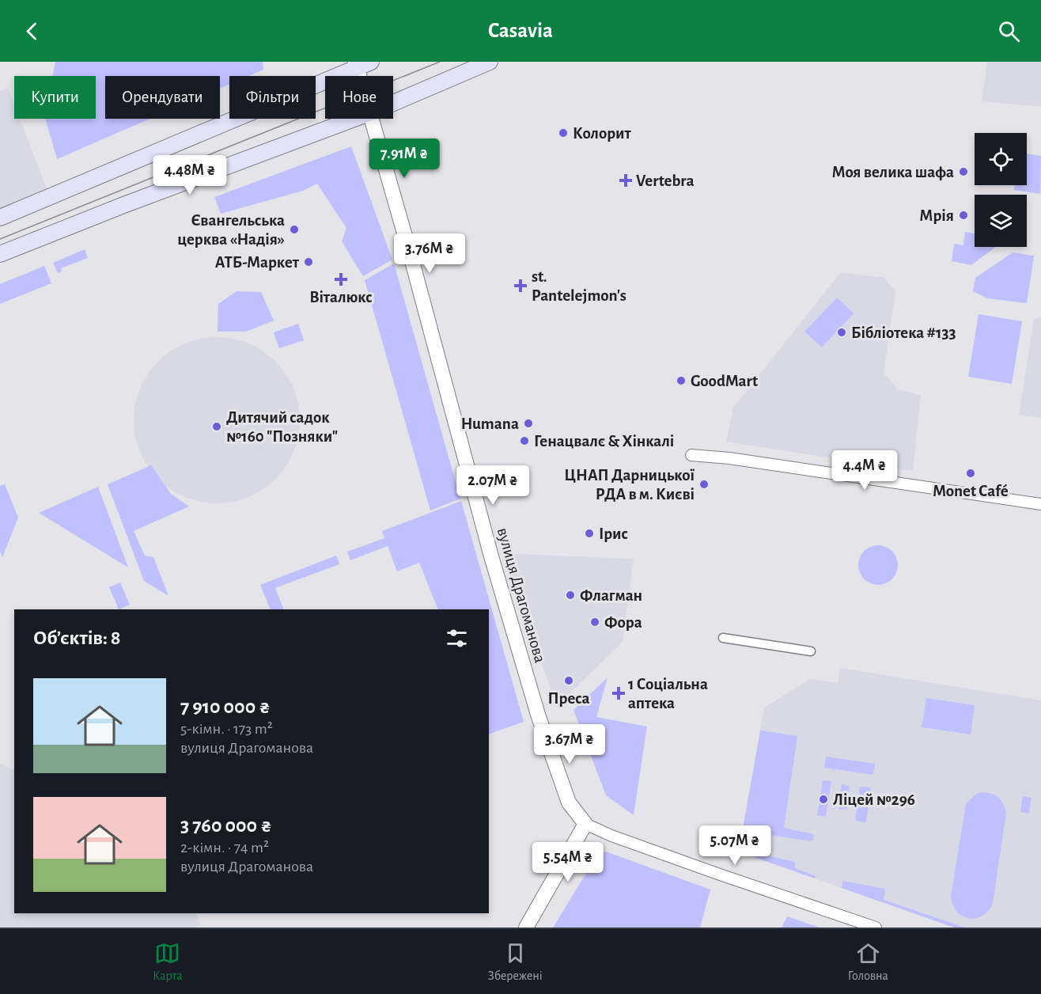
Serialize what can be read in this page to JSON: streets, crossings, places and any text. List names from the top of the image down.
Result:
{
  "streets": {
    "street": ["вулиця Драгоманова"]
  },
  "places": {
    "other": [
      "Колорит",
      "Моя велика шафа",
      "Мрія",
      "Євангельська церква «Надія»",
      "АТБ-Маркет",
      "Бібліотека #133",
      "GoodMart",
      "Humana",
      "Дитячий садок №160 \"Позняки\"",
      "Генацвалє & Хінкалі",
      "Monet Café",
      "ЦНАП Дарницької РДА в м. Києві",
      "Ірис",
      "Флагман",
      "Фора",
      "Преса",
      "Ліцей №296"
    ],
    "health": [
      "Vertebra",
      "Віталюкс",
      "st. Pantelejmon's",
      "1 Соціальна аптека"
    ]
  },
  "page": {
    "header": "Casavia",
    "chip": [
      "Купити",
      "Орендувати",
      "Фільтри",
      "Нове"
    ],
    "price": [
      "7.91M ₴",
      "4.48M ₴",
      "3.76M ₴",
      "4.4M ₴",
      "2.07M ₴",
      "3.67M ₴",
      "5.07M ₴",
      "5.54M ₴"
    ],
    "heading": "Об’єктів: 8",
    "list": [
      {
        "name": "7 910 000 ₴",
        "note": "5-кімн. · 173 m² · вулиця Драгоманова"
      },
      {
        "name": "3 760 000 ₴",
        "note": "2-кімн. · 74 m² · вулиця Драгоманова"
      }
    ],
    "tabs": ["Карта", "Збережені", "Головна"]
  }
}
